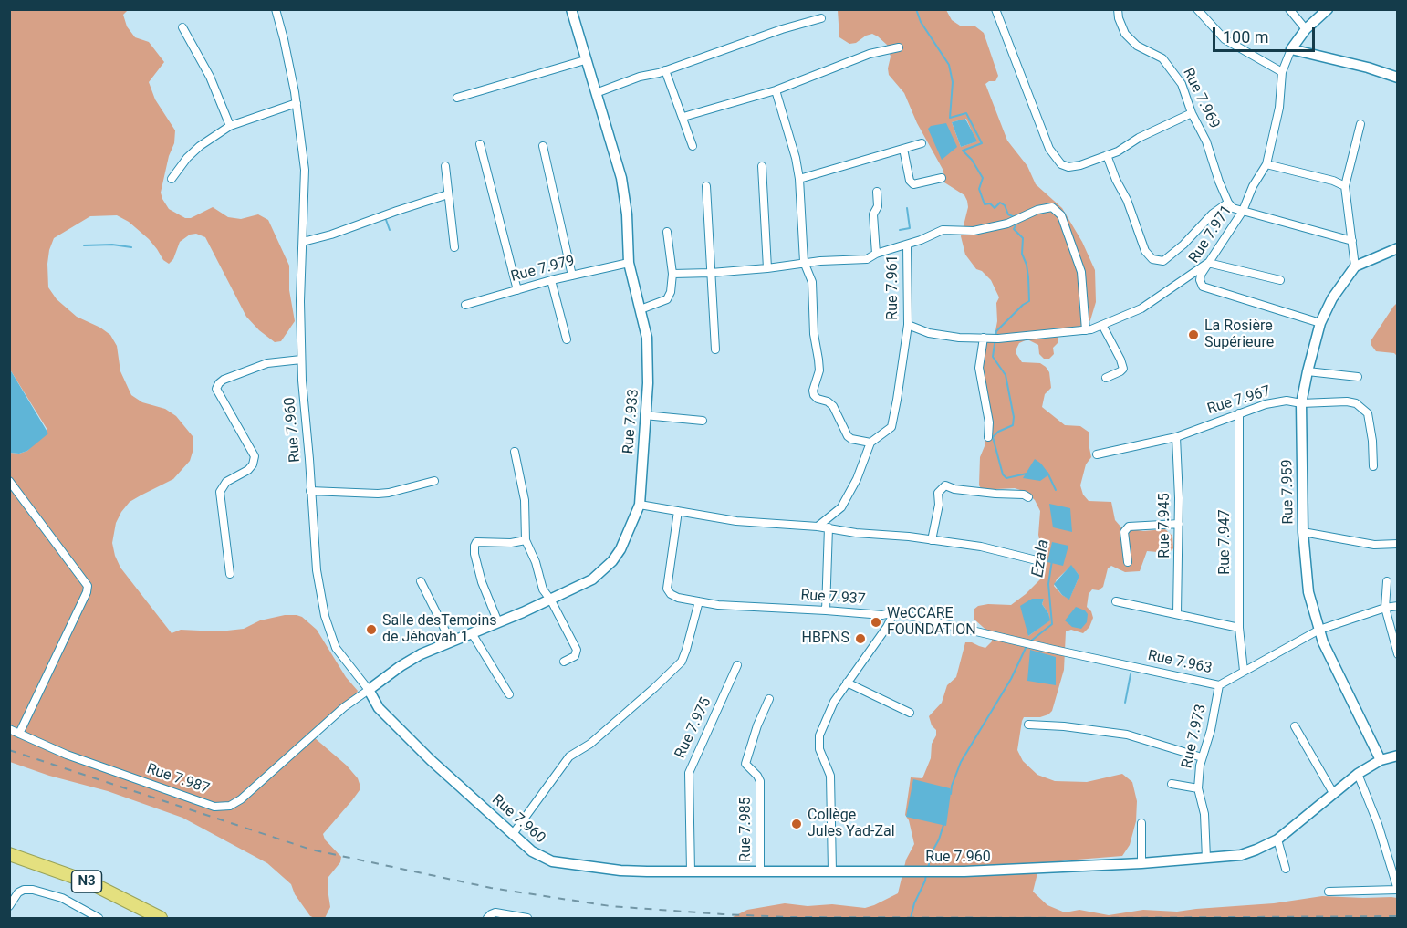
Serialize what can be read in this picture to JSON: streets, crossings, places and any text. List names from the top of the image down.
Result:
{
  "streets": {
    "highway": ["N3"],
    "street": [
      "Rue 7.969",
      "Rue 7.971",
      "Rue 7.979",
      "Rue 7.961",
      "Rue 7.967",
      "Rue 7.933",
      "Rue 7.960",
      "Rue 7.959",
      "Rue 7.945",
      "Rue 7.947",
      "Rue 7.937",
      "Rue 7.963",
      "Rue 7.975",
      "Rue 7.973",
      "Rue 7.987",
      "Rue 7.985"
    ]
  },
  "crossings": [
    ["Rue 7.971", "Rue 7.959"],
    ["Rue 7.979", "Rue 7.933"],
    ["Rue 7.967", "Rue 7.959"],
    ["Rue 7.967", "Rue 7.945"],
    ["Rue 7.967", "Rue 7.947"],
    ["Rue 7.933", "Rue 7.960"],
    ["Rue 7.933", "Rue 7.987"],
    ["Rue 7.960", "Rue 7.959"],
    ["Rue 7.960", "Rue 7.975"],
    ["Rue 7.960", "Rue 7.973"],
    ["Rue 7.960", "Rue 7.987"],
    ["Rue 7.960", "Rue 7.985"],
    ["Rue 7.959", "Rue 7.963"],
    ["Rue 7.947", "Rue 7.963"],
    ["Rue 7.937", "Rue 7.963"],
    ["Rue 7.963", "Rue 7.973"]
  ],
  "water": ["Ezala"],
  "places": [
    "La Rosière Supérieure",
    "WeCCARE FOUNDATION",
    "Salle desTemoins de Jéhovah 1",
    "HBPNS",
    "Collège Jules Yad-Zal"
  ],
  "scale_bar": "100 m"
}
